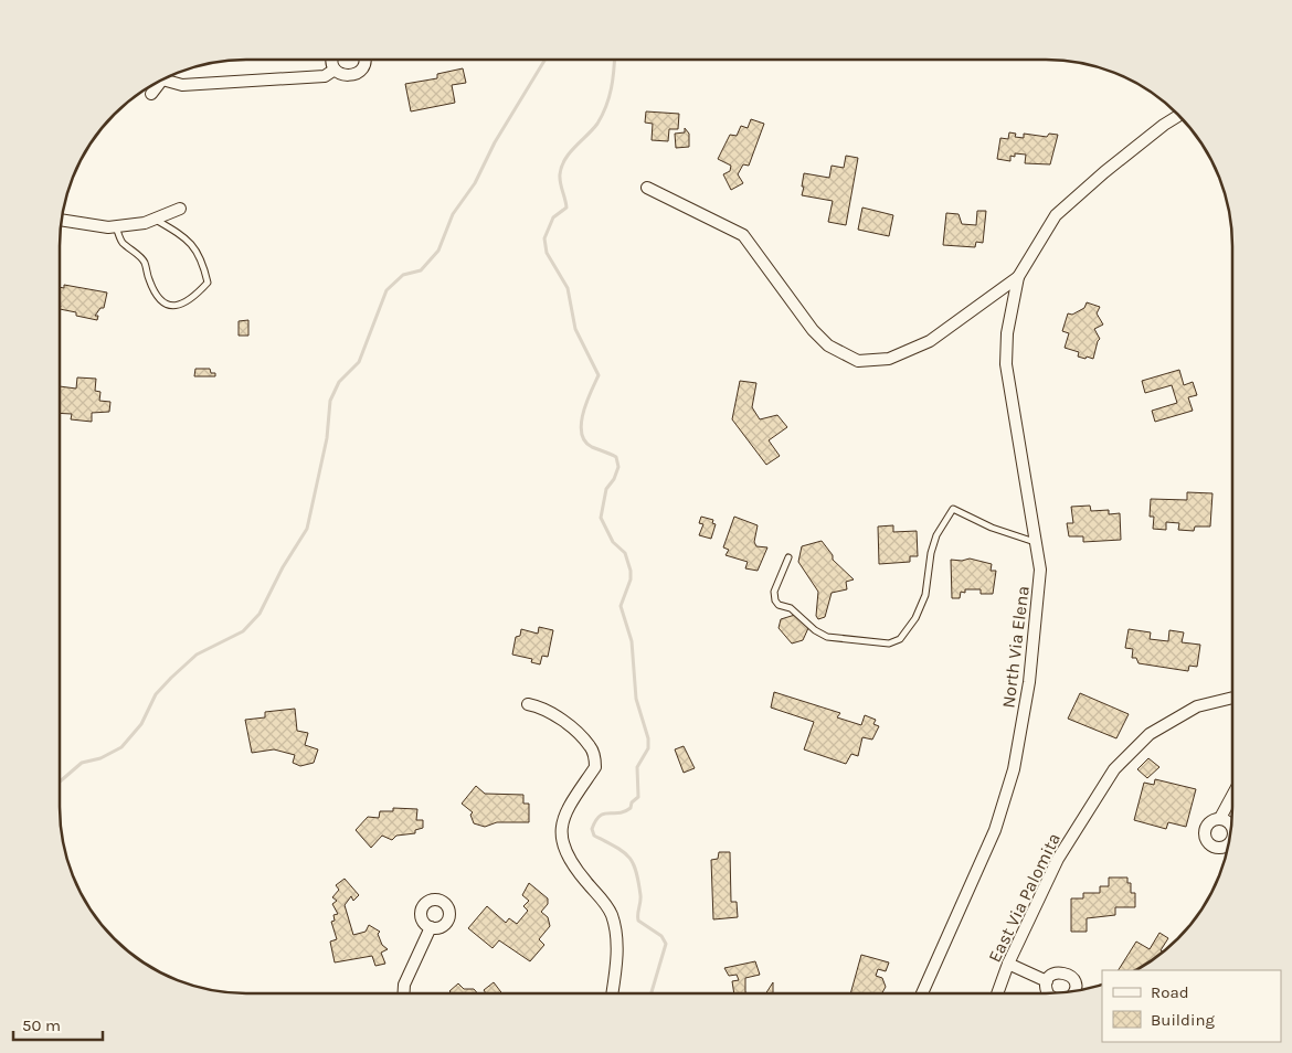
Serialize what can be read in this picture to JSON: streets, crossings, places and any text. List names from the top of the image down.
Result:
{
  "streets": {
    "street": ["North Via Elena", "East Via Palomita"]
  },
  "legend": ["Road", "Building"],
  "scale_bar": "50 m"
}
